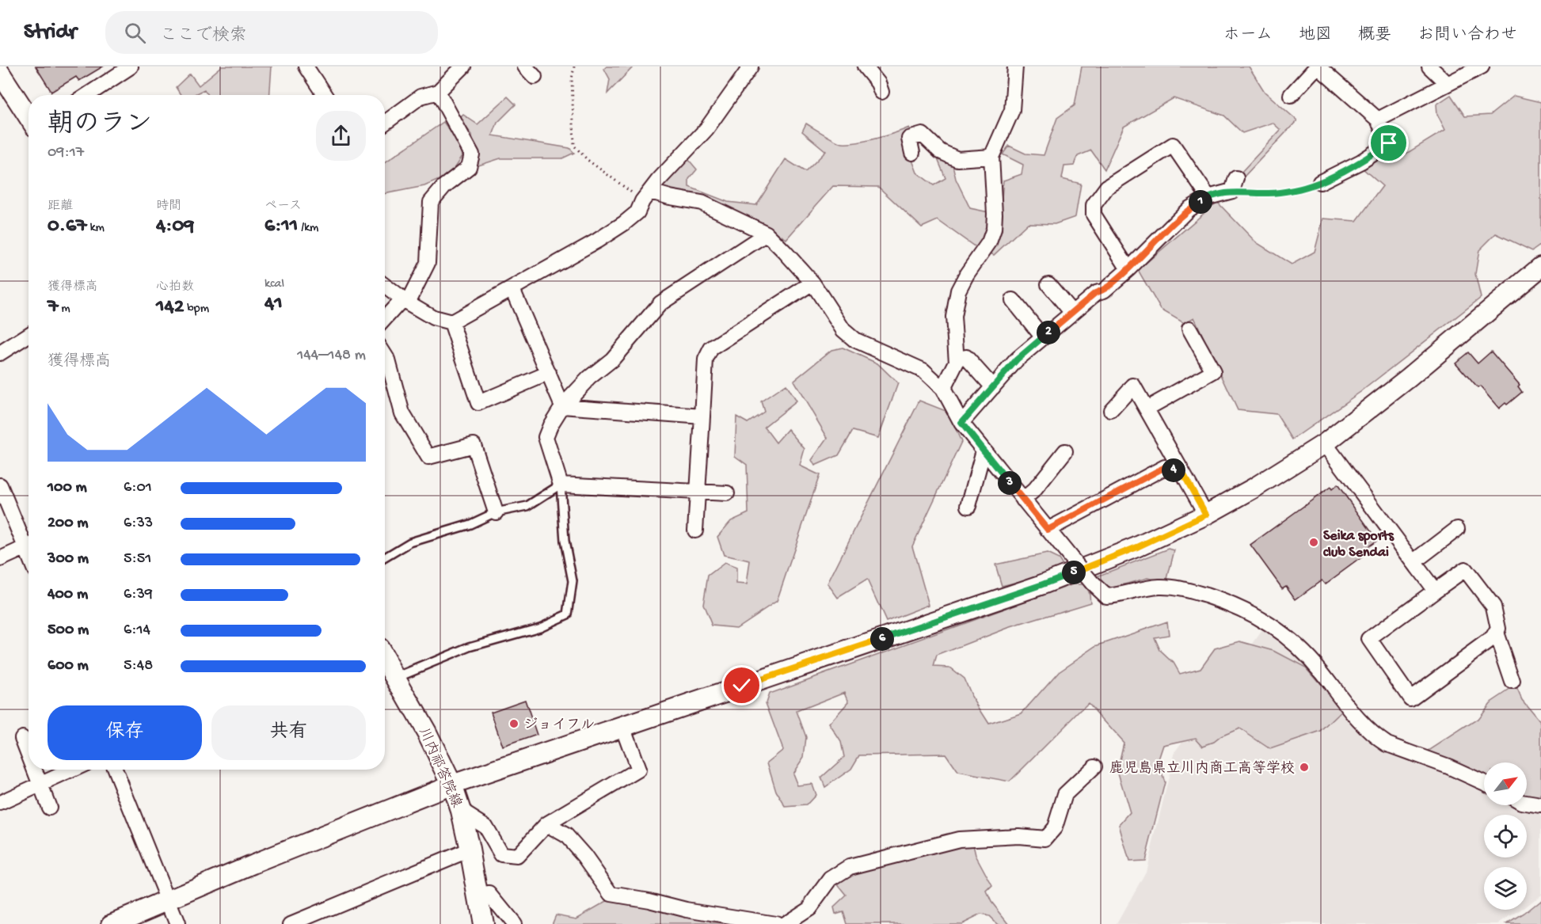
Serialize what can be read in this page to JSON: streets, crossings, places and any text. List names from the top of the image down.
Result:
{
  "streets": {
    "street": ["川内祁答院線"]
  },
  "places": ["Seika sports club Sendai", "ジョイフル", "鹿児島県立川内商工高等学校"],
  "north": "top right",
  "page": {
    "header": "Stridr",
    "search": "ここで検索",
    "nav": [
      "ホーム",
      "地図",
      "概要",
      "お問い合わせ"
    ],
    "heading": ["朝のラン", "09:17"],
    "stats": [
      ["距離", "0.67 km"],
      ["時間", "4:09"],
      ["ペース", "6:11 /km"],
      ["獲得標高", "7 m"],
      ["心拍数", "142 bpm"],
      ["kcal", "41"]
    ],
    "pins": [
      "1",
      "2",
      "4",
      "3",
      "5",
      "6"
    ],
    "chart": ["獲得標高", "144–148 m"],
    "list": [
      {
        "name": "100 m",
        "note": "6:01"
      },
      {
        "name": "200 m",
        "note": "6:33"
      },
      {
        "name": "300 m",
        "note": "5:51"
      },
      {
        "name": "400 m",
        "note": "6:39"
      },
      {
        "name": "500 m",
        "note": "6:14"
      },
      {
        "name": "600 m",
        "note": "5:48"
      }
    ],
    "buttons": ["保存", "共有"]
  }
}
